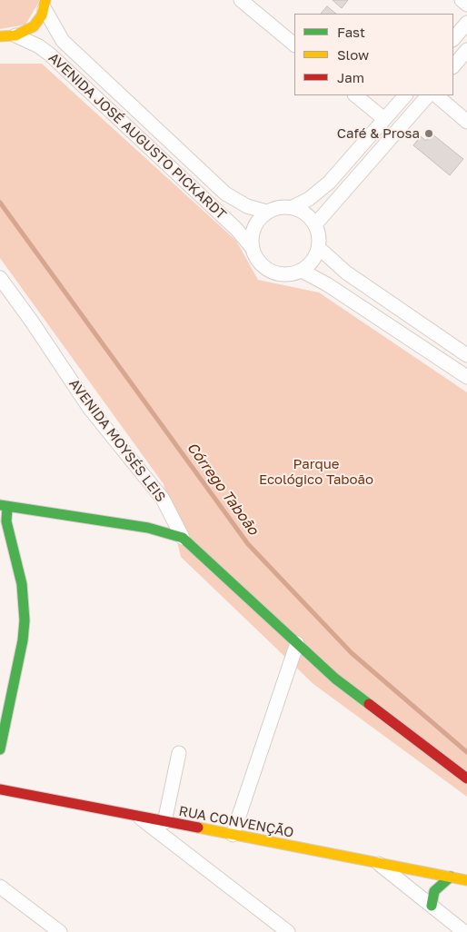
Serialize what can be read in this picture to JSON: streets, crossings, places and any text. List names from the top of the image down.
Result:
{
  "streets": {
    "street": ["AVENIDA JOSÉ AUGUSTO PICKARDT", "AVENIDA MOYSÉS LEIS", "RUA CONVENÇÃO"]
  },
  "water": ["Córrego Taboão"],
  "parks": ["Parque Ecológico Taboão"],
  "places": ["Café & Prosa"],
  "legend": ["Fast", "Slow", "Jam"]
}
